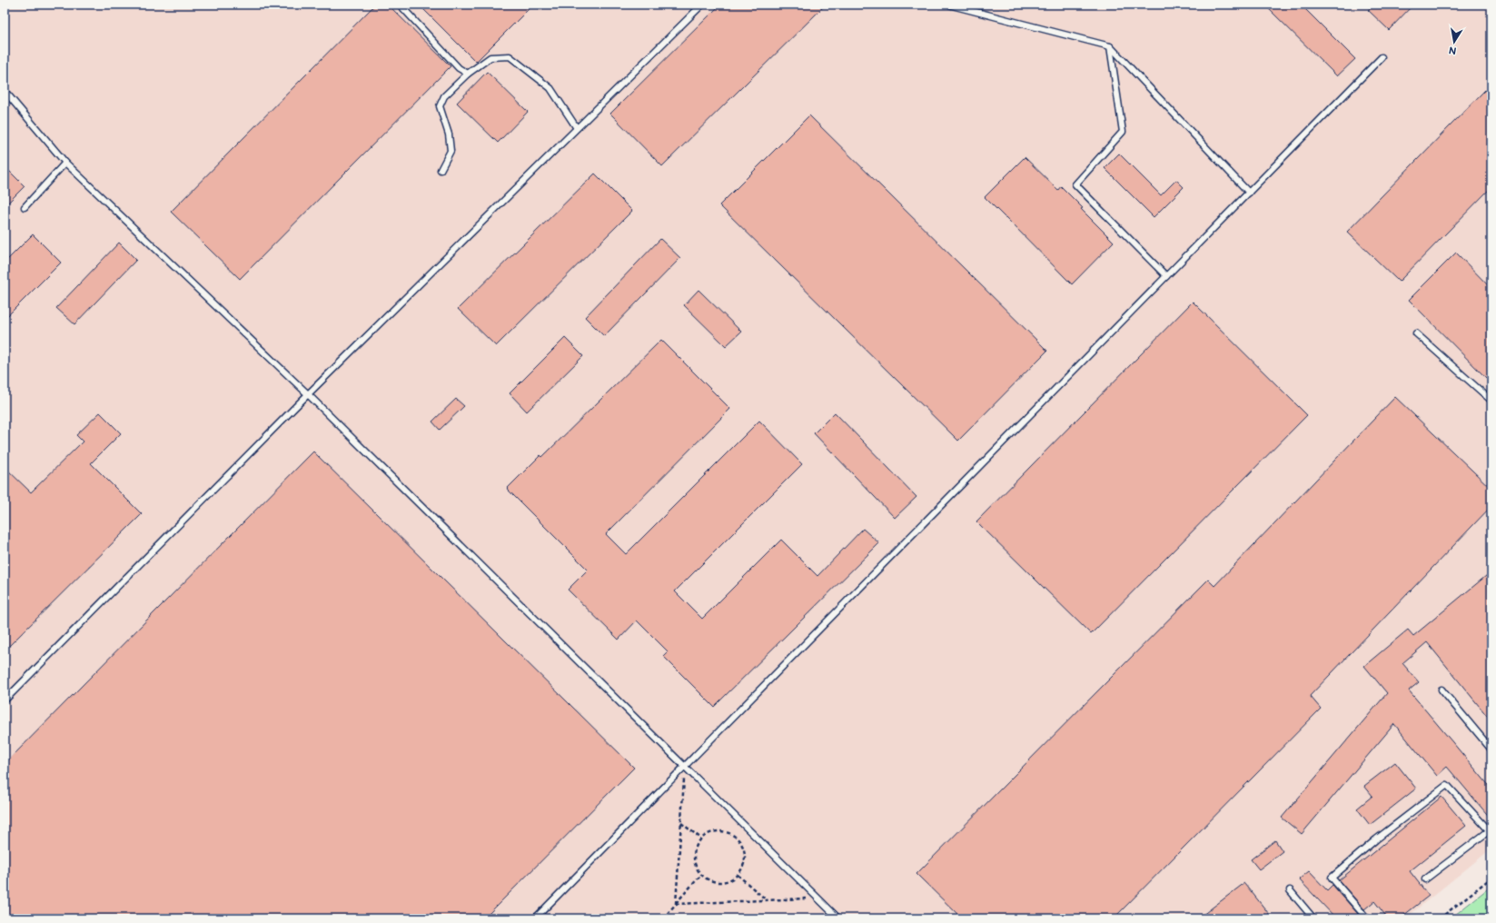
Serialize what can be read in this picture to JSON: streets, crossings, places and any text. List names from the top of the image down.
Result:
{
  "north": "bottom"
}
